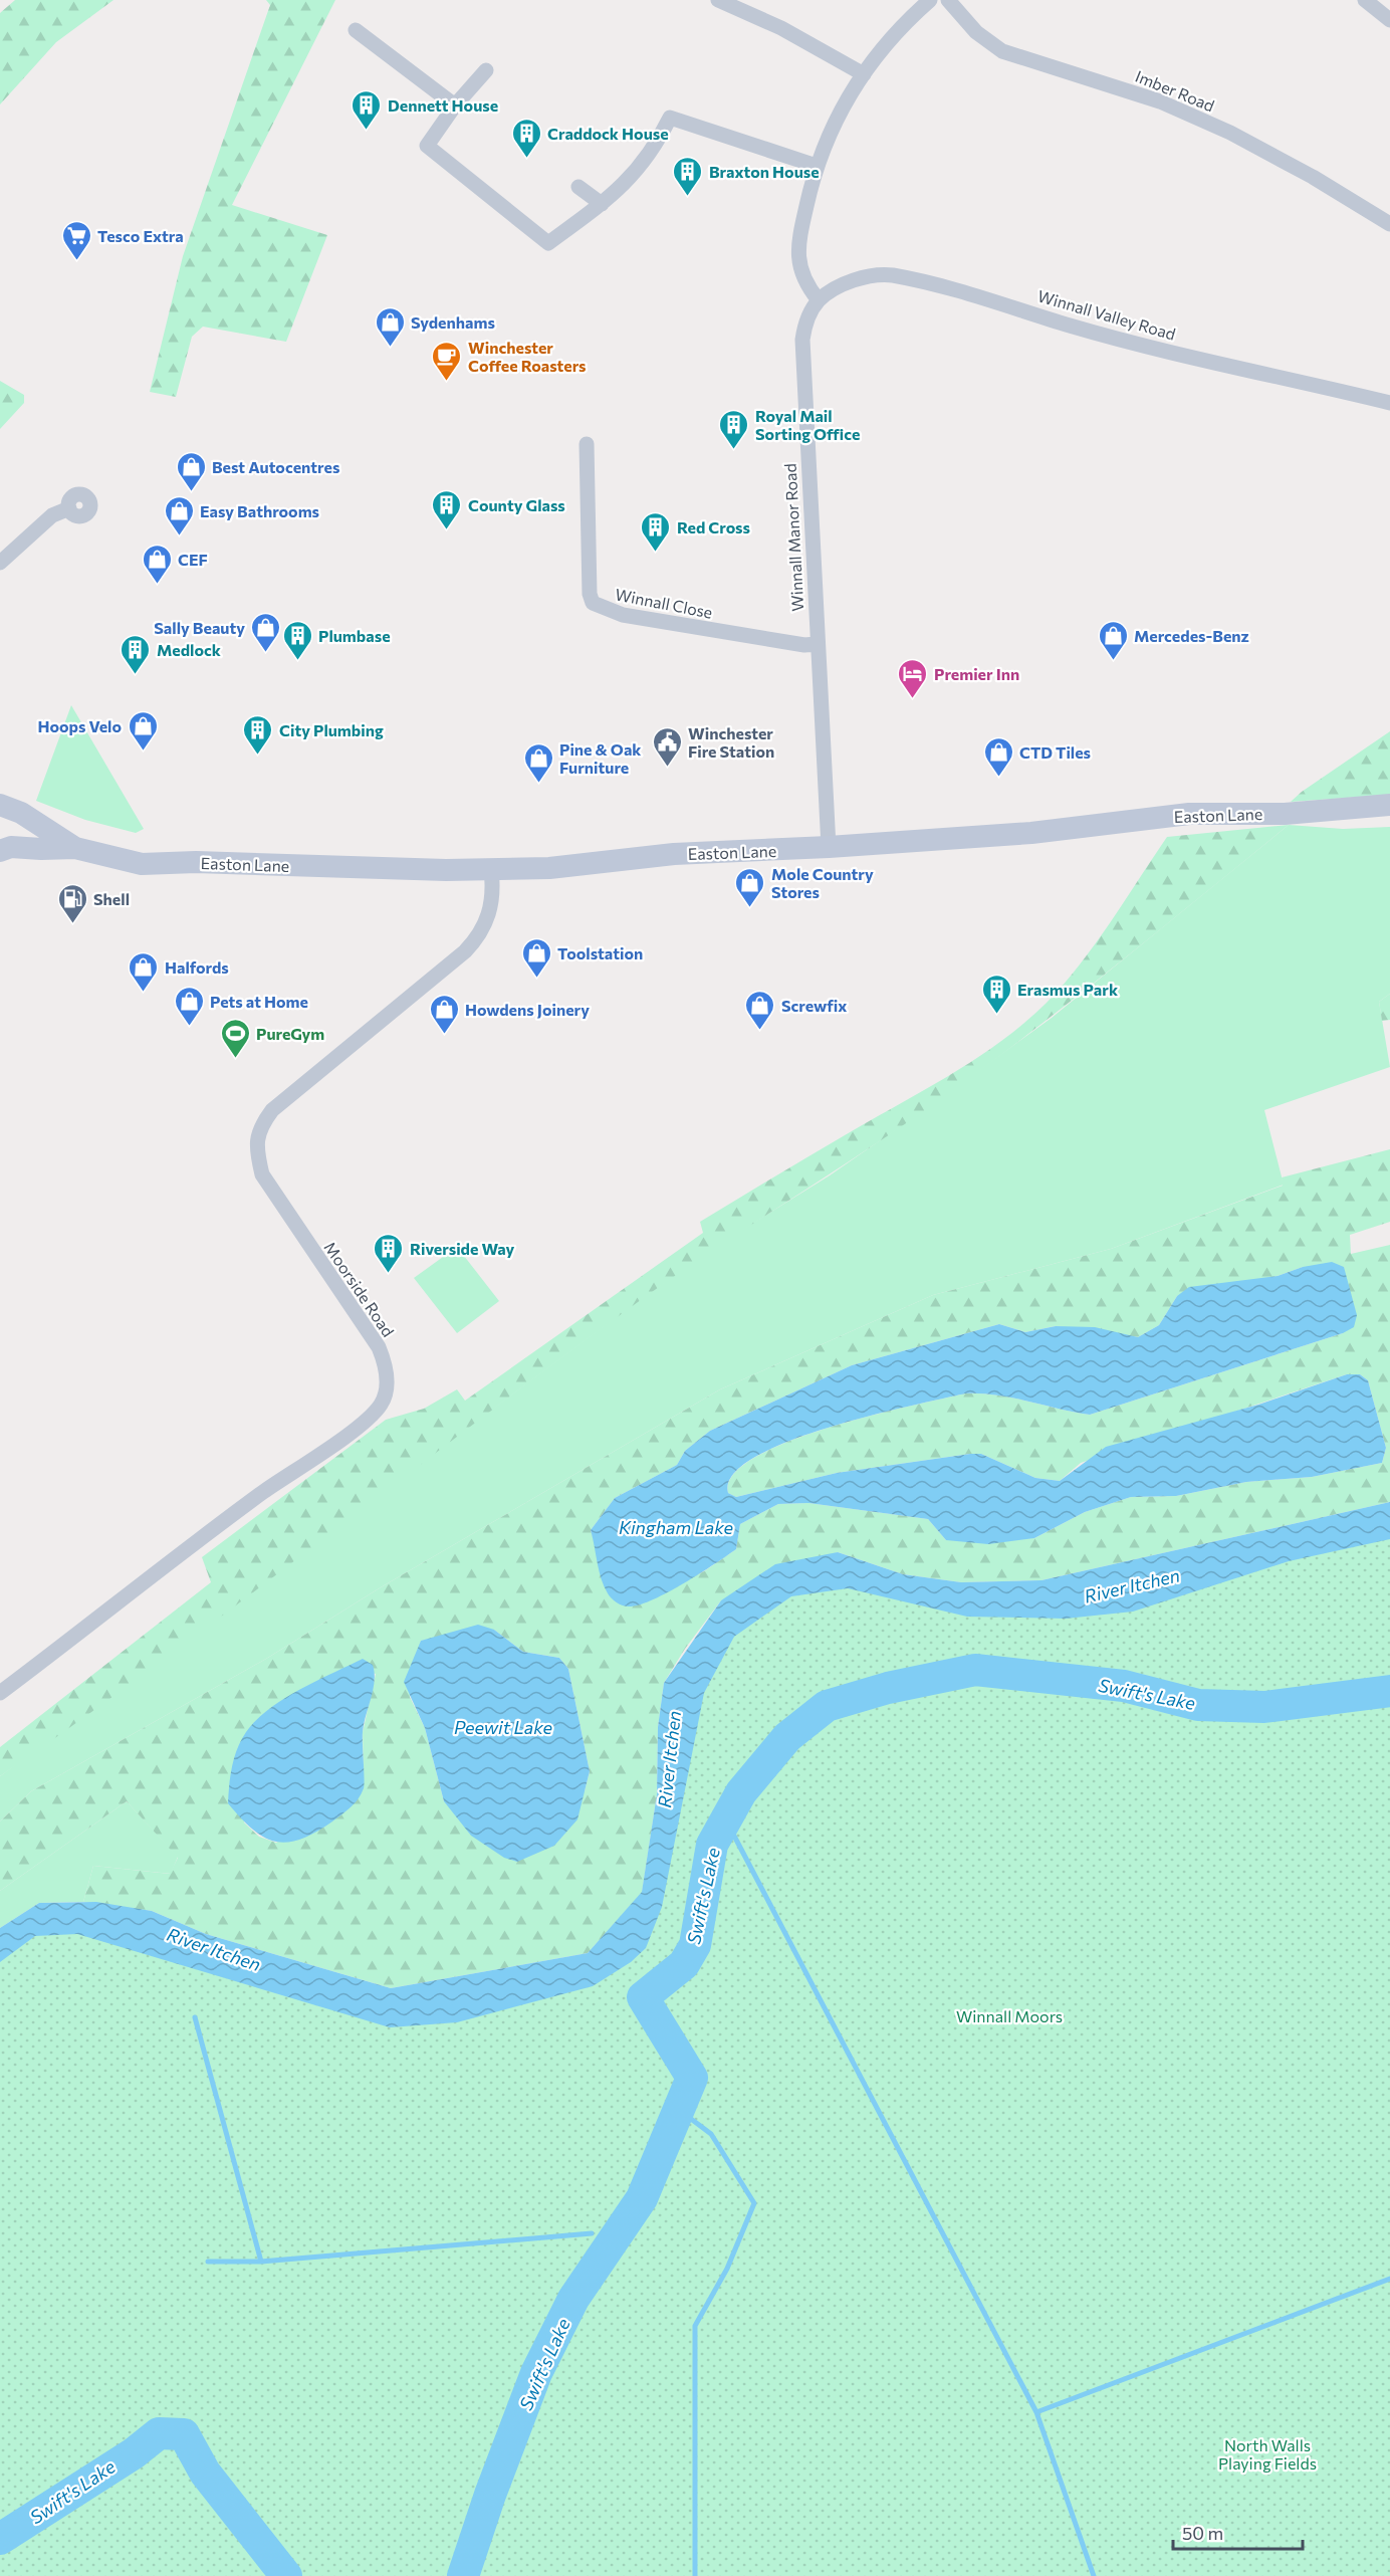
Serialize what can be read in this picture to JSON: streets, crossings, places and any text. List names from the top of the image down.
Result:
{
  "streets": {
    "street": [
      "Imber Road",
      "Winnall Valley Road",
      "Winnall Manor Road",
      "Winnall Close",
      "Easton Lane",
      "Moorside Road"
    ]
  },
  "crossings": [
    ["Winnall Valley Road", "Winnall Manor Road"],
    ["Winnall Manor Road", "Winnall Close"],
    ["Winnall Manor Road", "Easton Lane"],
    ["Easton Lane", "Moorside Road"]
  ],
  "water": [
    "Kingham Lake",
    "River Itchen",
    "Swift's Lake",
    "Peewit Lake"
  ],
  "parks": ["Winnall Moors", "North Walls Playing Fields"],
  "places": {
    "building": [
      "Dennett House",
      "Craddock House",
      "Braxton House",
      "Royal Mail Sorting Office",
      "County Glass",
      "Red Cross",
      "Plumbase",
      "Medlock",
      "City Plumbing",
      "Erasmus Park",
      "Riverside Way"
    ],
    "supermarket": ["Tesco Extra"],
    "shop": [
      "Sydenhams",
      "Best Autocentres",
      "Easy Bathrooms",
      "CEF",
      "Sally Beauty",
      "Mercedes-Benz",
      "Hoops Velo",
      "CTD Tiles",
      "Pine & Oak Furniture",
      "Mole Country Stores",
      "Toolstation",
      "Halfords",
      "Pets at Home",
      "Screwfix",
      "Howdens Joinery"
    ],
    "cafe": ["Winchester Coffee Roasters"],
    "hotel": ["Premier Inn"],
    "public building": ["Winchester Fire Station"],
    "fuel station": ["Shell"],
    "sports": ["PureGym"]
  },
  "scale_bar": "50 m"
}
